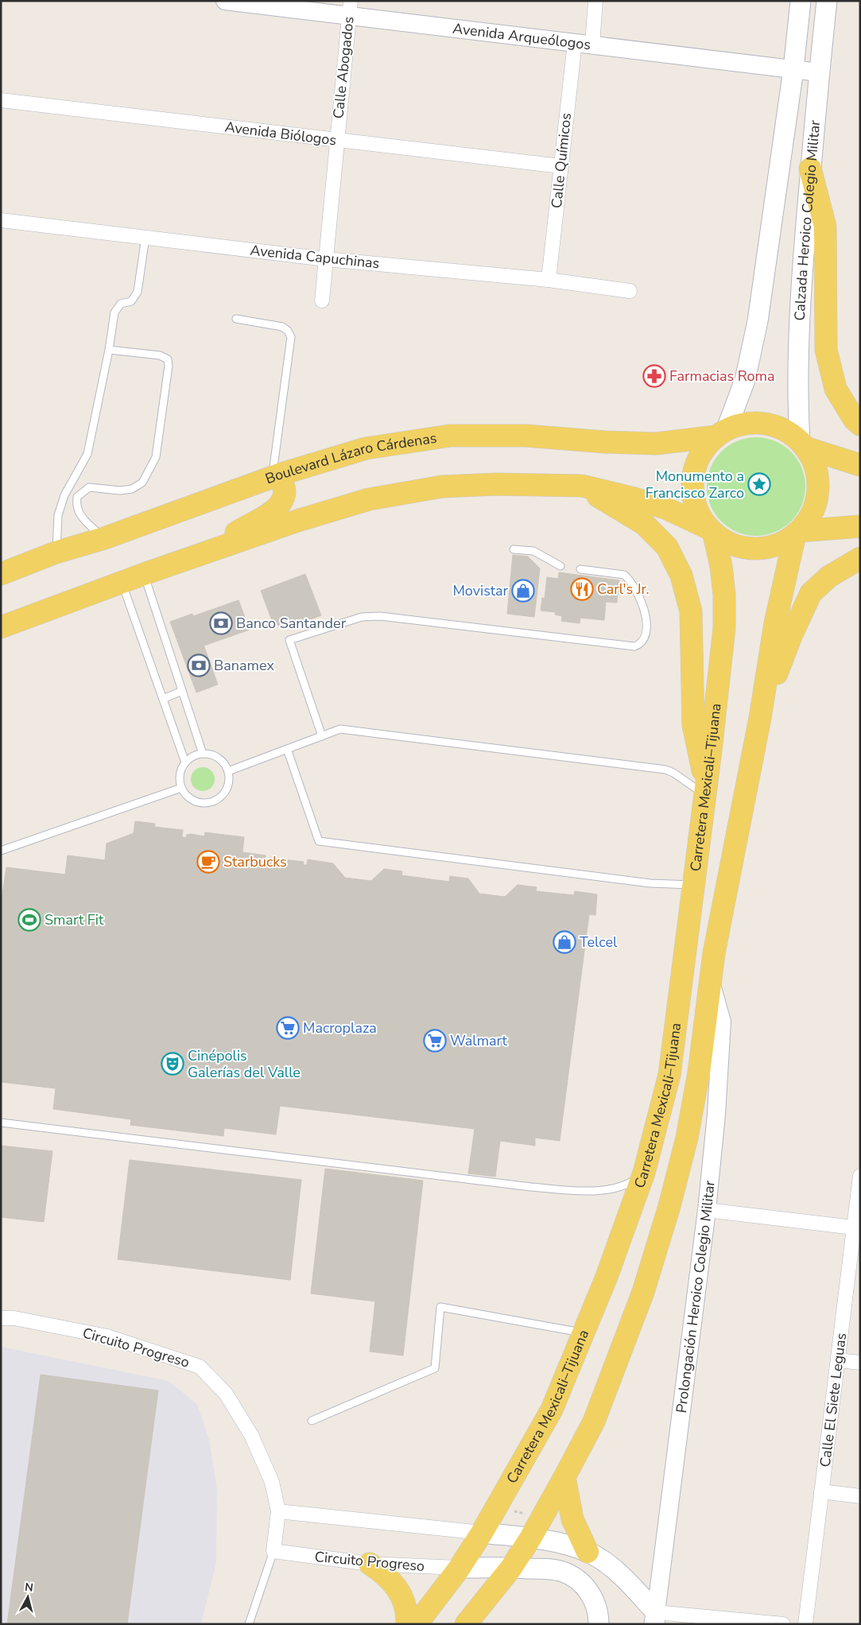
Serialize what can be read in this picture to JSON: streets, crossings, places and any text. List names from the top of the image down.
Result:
{
  "streets": {
    "main road": ["Calzada Heroico Colegio Militar", "Boulevard Lázaro Cárdenas", "Carretera Mexicali–Tijuana"],
    "street": [
      "Avenida Arqueólogos",
      "Calle Abogados",
      "Avenida Biólogos",
      "Calle Químicos",
      "Avenida Capuchinas",
      "Prolongación Heroico Colegio Militar",
      "Circuito Progreso",
      "Calle El Siete Leguas"
    ]
  },
  "crossings": [
    ["Avenida Arqueólogos", "Calle Abogados"],
    ["Avenida Arqueólogos", "Calle Químicos"],
    ["Avenida Arqueólogos", "Calzada Heroico Colegio Militar"],
    ["Calle Abogados", "Avenida Biólogos"],
    ["Calle Abogados", "Avenida Capuchinas"],
    ["Avenida Biólogos", "Calle Químicos"],
    ["Calle Químicos", "Avenida Capuchinas"],
    ["Calzada Heroico Colegio Militar", "Boulevard Lázaro Cárdenas"],
    ["Calzada Heroico Colegio Militar", "Carretera Mexicali–Tijuana"],
    ["Boulevard Lázaro Cárdenas", "Carretera Mexicali–Tijuana"],
    ["Carretera Mexicali–Tijuana", "Prolongación Heroico Colegio Militar"],
    ["Carretera Mexicali–Tijuana", "Circuito Progreso"]
  ],
  "places": {
    "pharmacy": ["Farmacias Roma"],
    "place": ["Monumento a Francisco Zarco"],
    "restaurant": ["Carl's Jr."],
    "shop": ["Movistar", "Telcel"],
    "bank": ["Banco Santander", "Banamex"],
    "cafe": ["Starbucks"],
    "sports": ["Smart Fit"],
    "supermarket": ["Macroplaza", "Walmart"],
    "theatre": ["Cinépolis Galerías del Valle"]
  },
  "north": "top"
}
